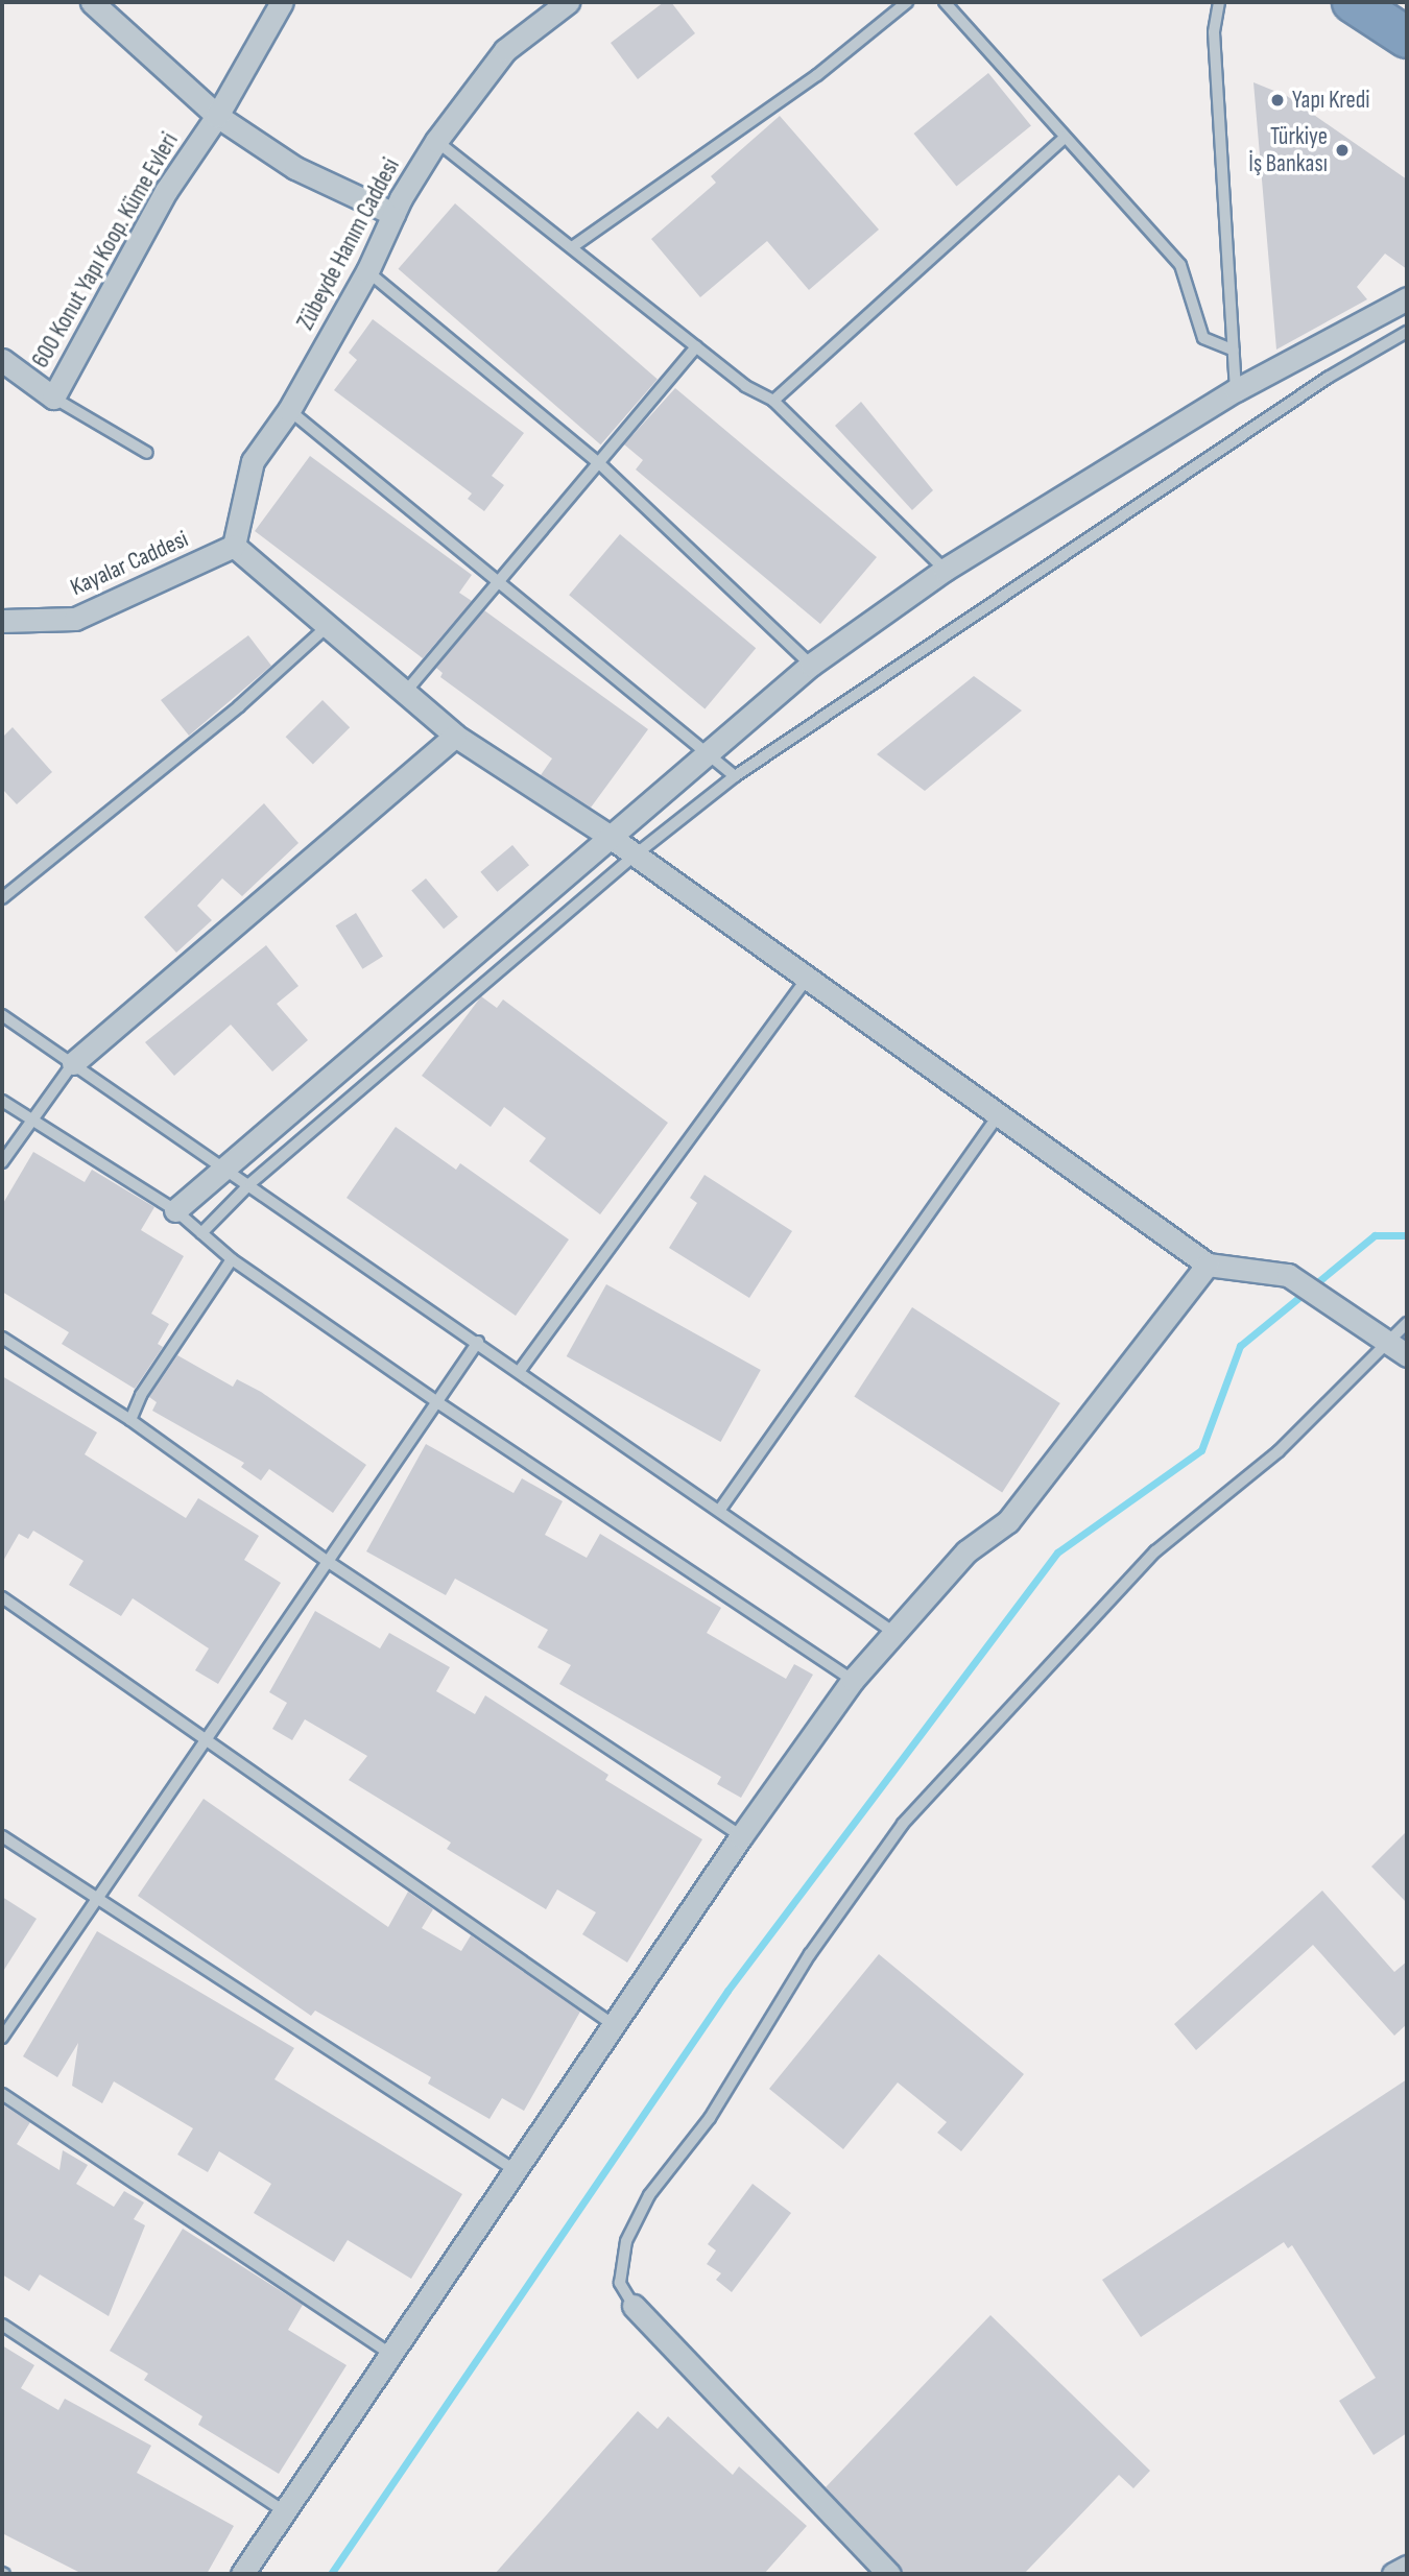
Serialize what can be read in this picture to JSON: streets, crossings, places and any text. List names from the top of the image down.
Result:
{
  "streets": {
    "street": ["Zübeyde Hanım Caddesi", "600 Konut Yapı Koop. Küme Evleri", "Kayalar Caddesi"]
  },
  "crossings": [
    ["Zübeyde Hanım Caddesi", "Kayalar Caddesi"]
  ],
  "places": ["Yapı Kredi", "Türkiye İş Bankası"]
}
